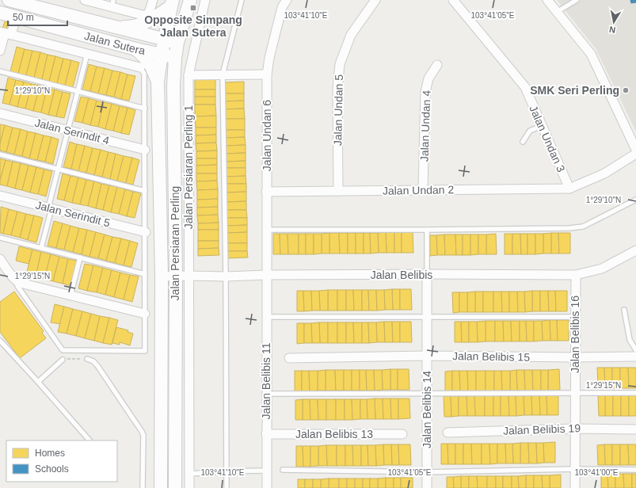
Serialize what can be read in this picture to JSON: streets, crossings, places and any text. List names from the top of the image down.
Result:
{
  "streets": {
    "main road": ["Jalan Sutera", "Jalan Persiaran Perling"],
    "street": [
      "Jalan Undan 5",
      "Jalan Undan 4",
      "Jalan Serindit 4",
      "Jalan Undan 6",
      "Jalan Undan 3",
      "Jalan Persiaran Perling 1",
      "Jalan Undan 2",
      "Jalan Serindit 5",
      "Jalan Belibis",
      "Jalan Belibis 16",
      "Jalan Belibis 15",
      "Jalan Belibis 11",
      "Jalan Belibis 14",
      "Jalan Belibis 19",
      "Jalan Belibis 13"
    ]
  },
  "crossings": [
    ["Jalan Sutera", "Jalan Persiaran Perling"],
    ["Jalan Undan 5", "Jalan Undan 2"],
    ["Jalan Undan 4", "Jalan Undan 2"],
    ["Jalan Undan 6", "Jalan Undan 2"],
    ["Jalan Undan 6", "Jalan Belibis"],
    ["Jalan Undan 6", "Jalan Belibis 11"],
    ["Jalan Undan 3", "Jalan Undan 2"],
    ["Jalan Persiaran Perling 1", "Jalan Belibis"],
    ["Jalan Persiaran Perling", "Jalan Belibis"],
    ["Jalan Belibis", "Jalan Belibis 16"],
    ["Jalan Belibis", "Jalan Belibis 11"],
    ["Jalan Belibis", "Jalan Belibis 14"],
    ["Jalan Belibis 16", "Jalan Belibis 15"],
    ["Jalan Belibis 16", "Jalan Belibis 19"],
    ["Jalan Belibis 15", "Jalan Belibis 14"],
    ["Jalan Belibis 11", "Jalan Belibis 13"]
  ],
  "places": {
    "transit": ["Opposite Simpang Jalan Sutera"],
    "other": ["SMK Seri Perling"]
  },
  "legend": ["Homes", "Schools"],
  "scale_bar": "50 m",
  "north": "bottom",
  "coordinates": [
    "103°41'10\"E",
    "103°41'05\"E",
    "1°29'10\"N",
    "1°29'15\"N",
    "103°41'00\"E"
  ]
}
